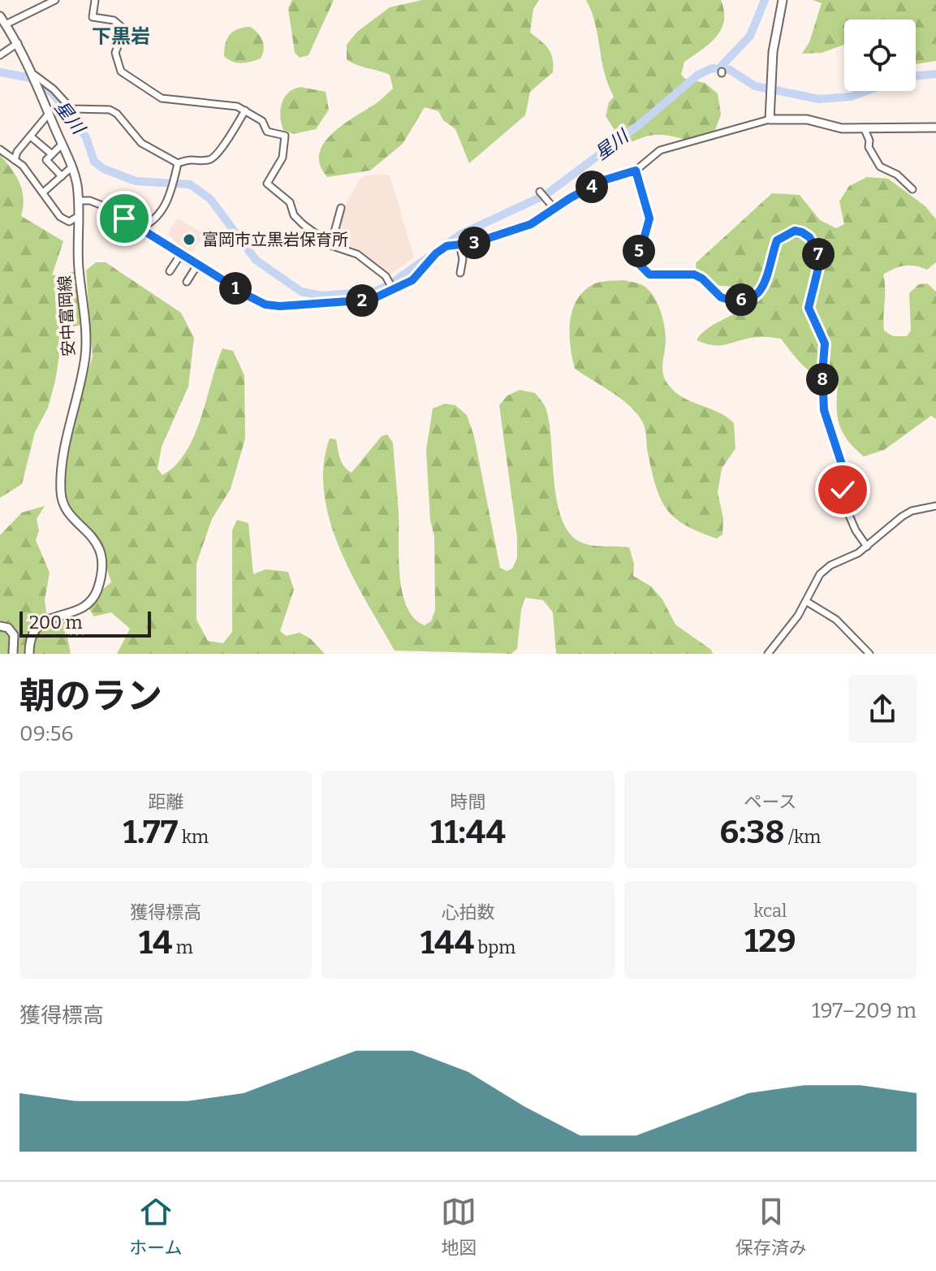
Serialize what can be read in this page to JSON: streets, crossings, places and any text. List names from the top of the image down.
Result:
{
  "streets": {
    "main road": ["安中富岡線"]
  },
  "districts": ["下黒岩"],
  "water": ["星川"],
  "places": ["富岡市立黒岩保育所"],
  "scale_bar": "200 m",
  "page": {
    "pins": [
      "4",
      "3",
      "5",
      "7",
      "1",
      "6",
      "2",
      "8"
    ],
    "scale": "200 m",
    "heading": ["朝のラン", "09:56"],
    "stats": [
      ["距離", "1.77 km"],
      ["時間", "11:44"],
      ["ペース", "6:38 /km"],
      ["獲得標高", "14 m"],
      ["心拍数", "144 bpm"],
      ["kcal", "129"]
    ],
    "chart": ["獲得標高", "197–209 m"],
    "tabs": ["ホーム", "地図", "保存済み"]
  }
}
